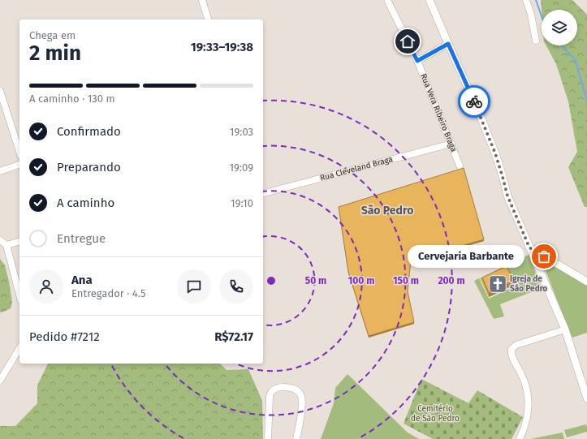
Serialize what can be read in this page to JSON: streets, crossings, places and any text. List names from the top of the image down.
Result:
{
  "streets": {
    "street": ["Rua Vera Ribeiro Braga", "Rua Cleveland Braga"]
  },
  "crossings": [
    ["Rua Vera Ribeiro Braga", "Rua Cleveland Braga"]
  ],
  "districts": ["São Pedro"],
  "parks": ["Cemitério de São Pedro"],
  "places": {
    "other": ["Cervejaria Barbante"],
    "church": ["Igreja de São Pedro"]
  },
  "page": {
    "heading": ["2 min", "Chega em", "19:33–19:38"],
    "panel": [
      "Ana",
      "Entregador · 4.5",
      "Pedido #7212",
      "R$72.17"
    ],
    "bar": "A caminho · 130 m",
    "list": [
      ["Confirmado", "19:03"],
      ["Preparando", "19:09"],
      ["A caminho", "19:10"],
      "Entregue"
    ],
    "bubble": "Cervejaria Barbante"
  },
  "rings": [
    "50 m",
    "100 m",
    "150 m",
    "200 m"
  ]
}
